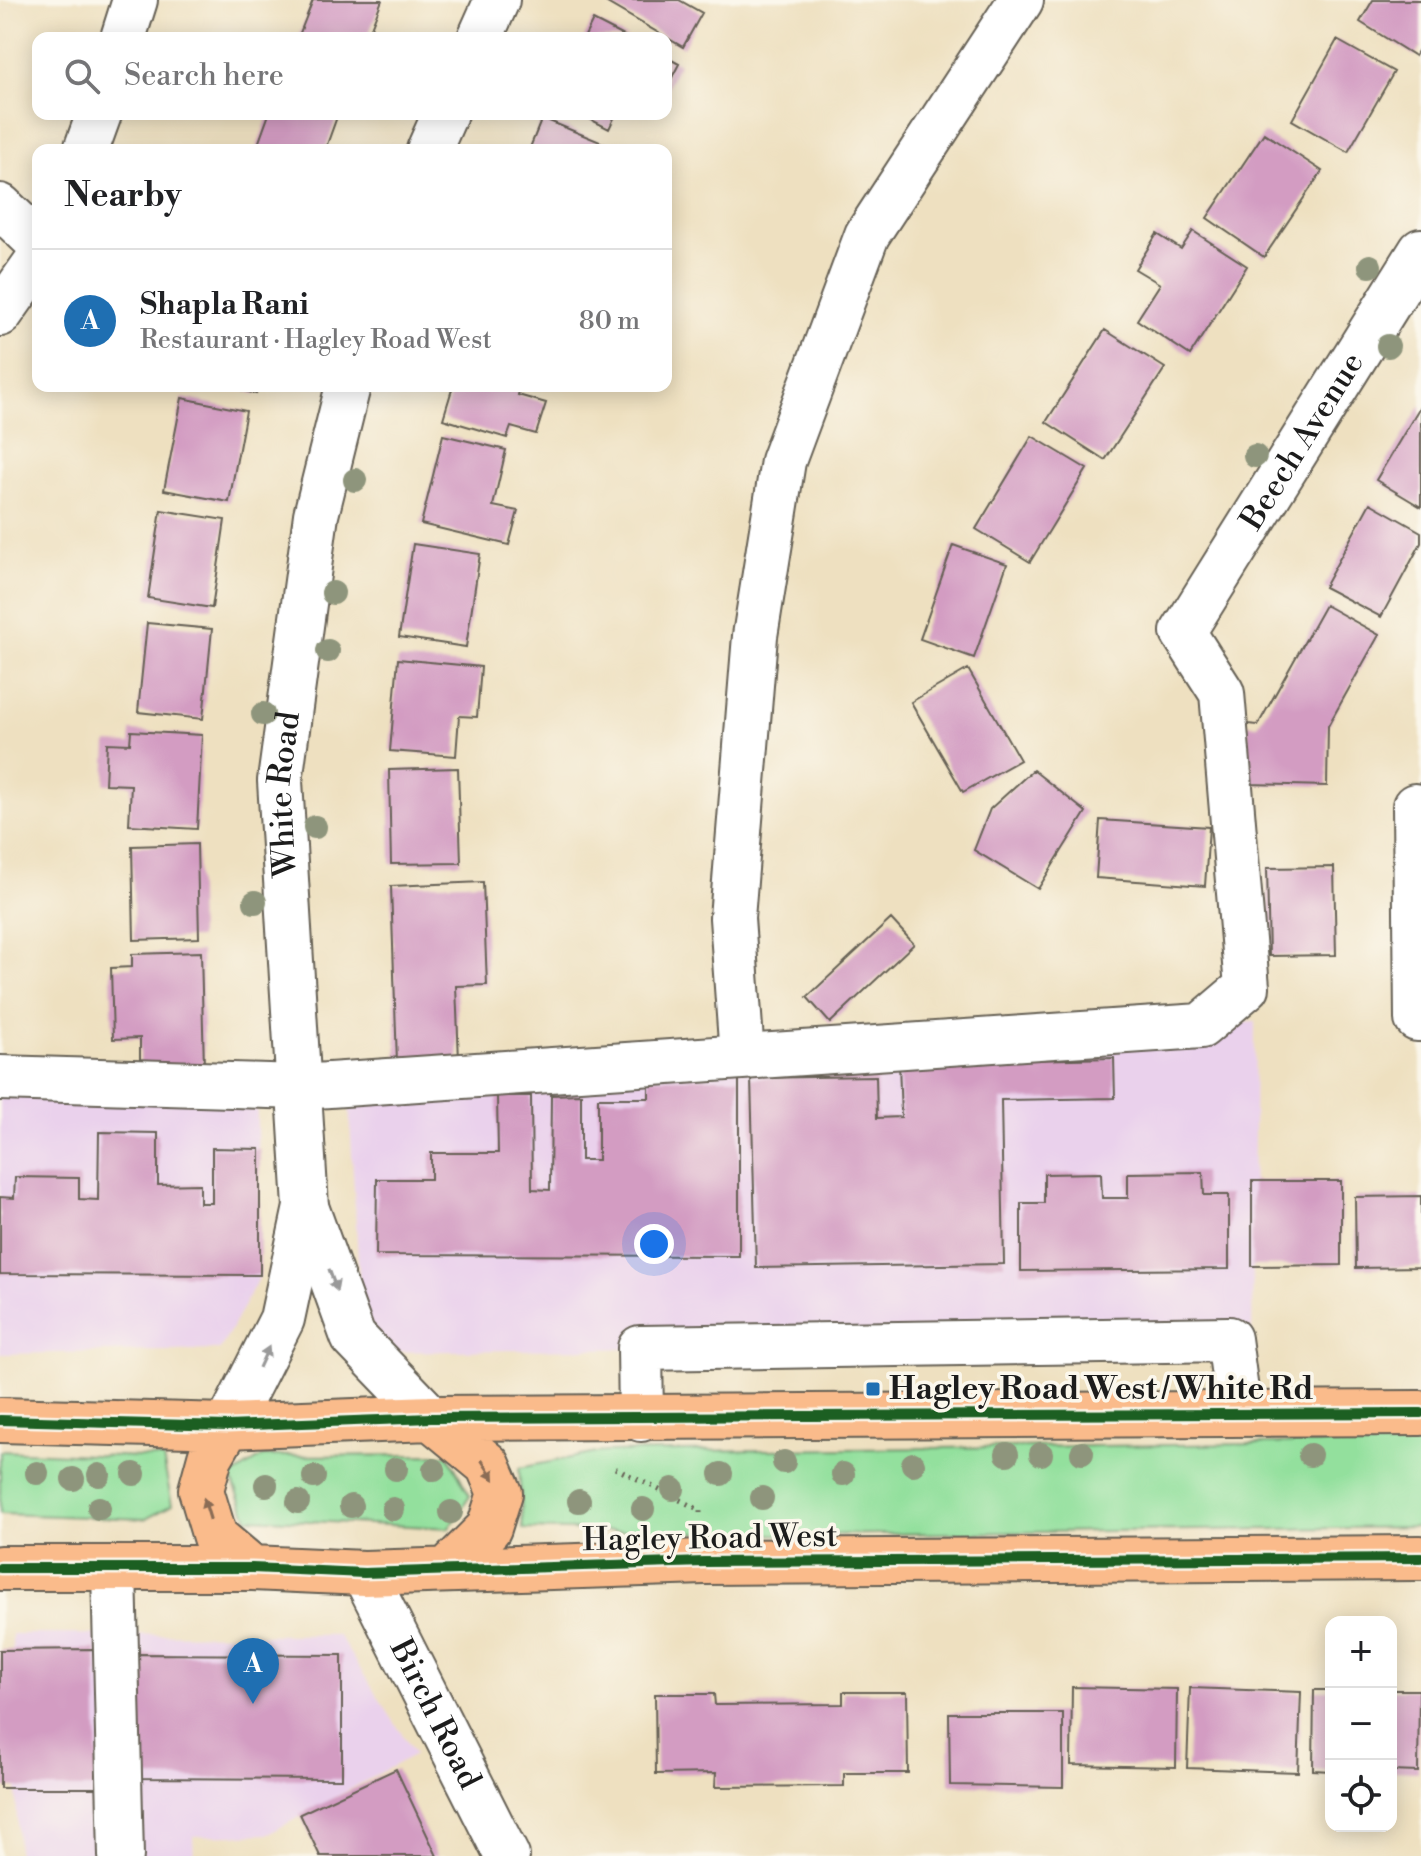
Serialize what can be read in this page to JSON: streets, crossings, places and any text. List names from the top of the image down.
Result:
{
  "streets": {
    "highway": ["Hagley Road West"],
    "street": ["Beech Avenue", "White Road", "Birch Road"]
  },
  "crossings": [
    ["Hagley Road West", "Birch Road"]
  ],
  "places": {
    "transit": ["Hagley Road West / White Rd"]
  },
  "page": {
    "search": "Search here",
    "heading": "Nearby",
    "list": [
      {
        "mark": "A",
        "name": "Shapla Rani",
        "note": "Restaurant · Hagley Road West",
        "value": "80 m"
      }
    ],
    "map_buttons": ["+", "−"],
    "pins": "A"
  }
}
